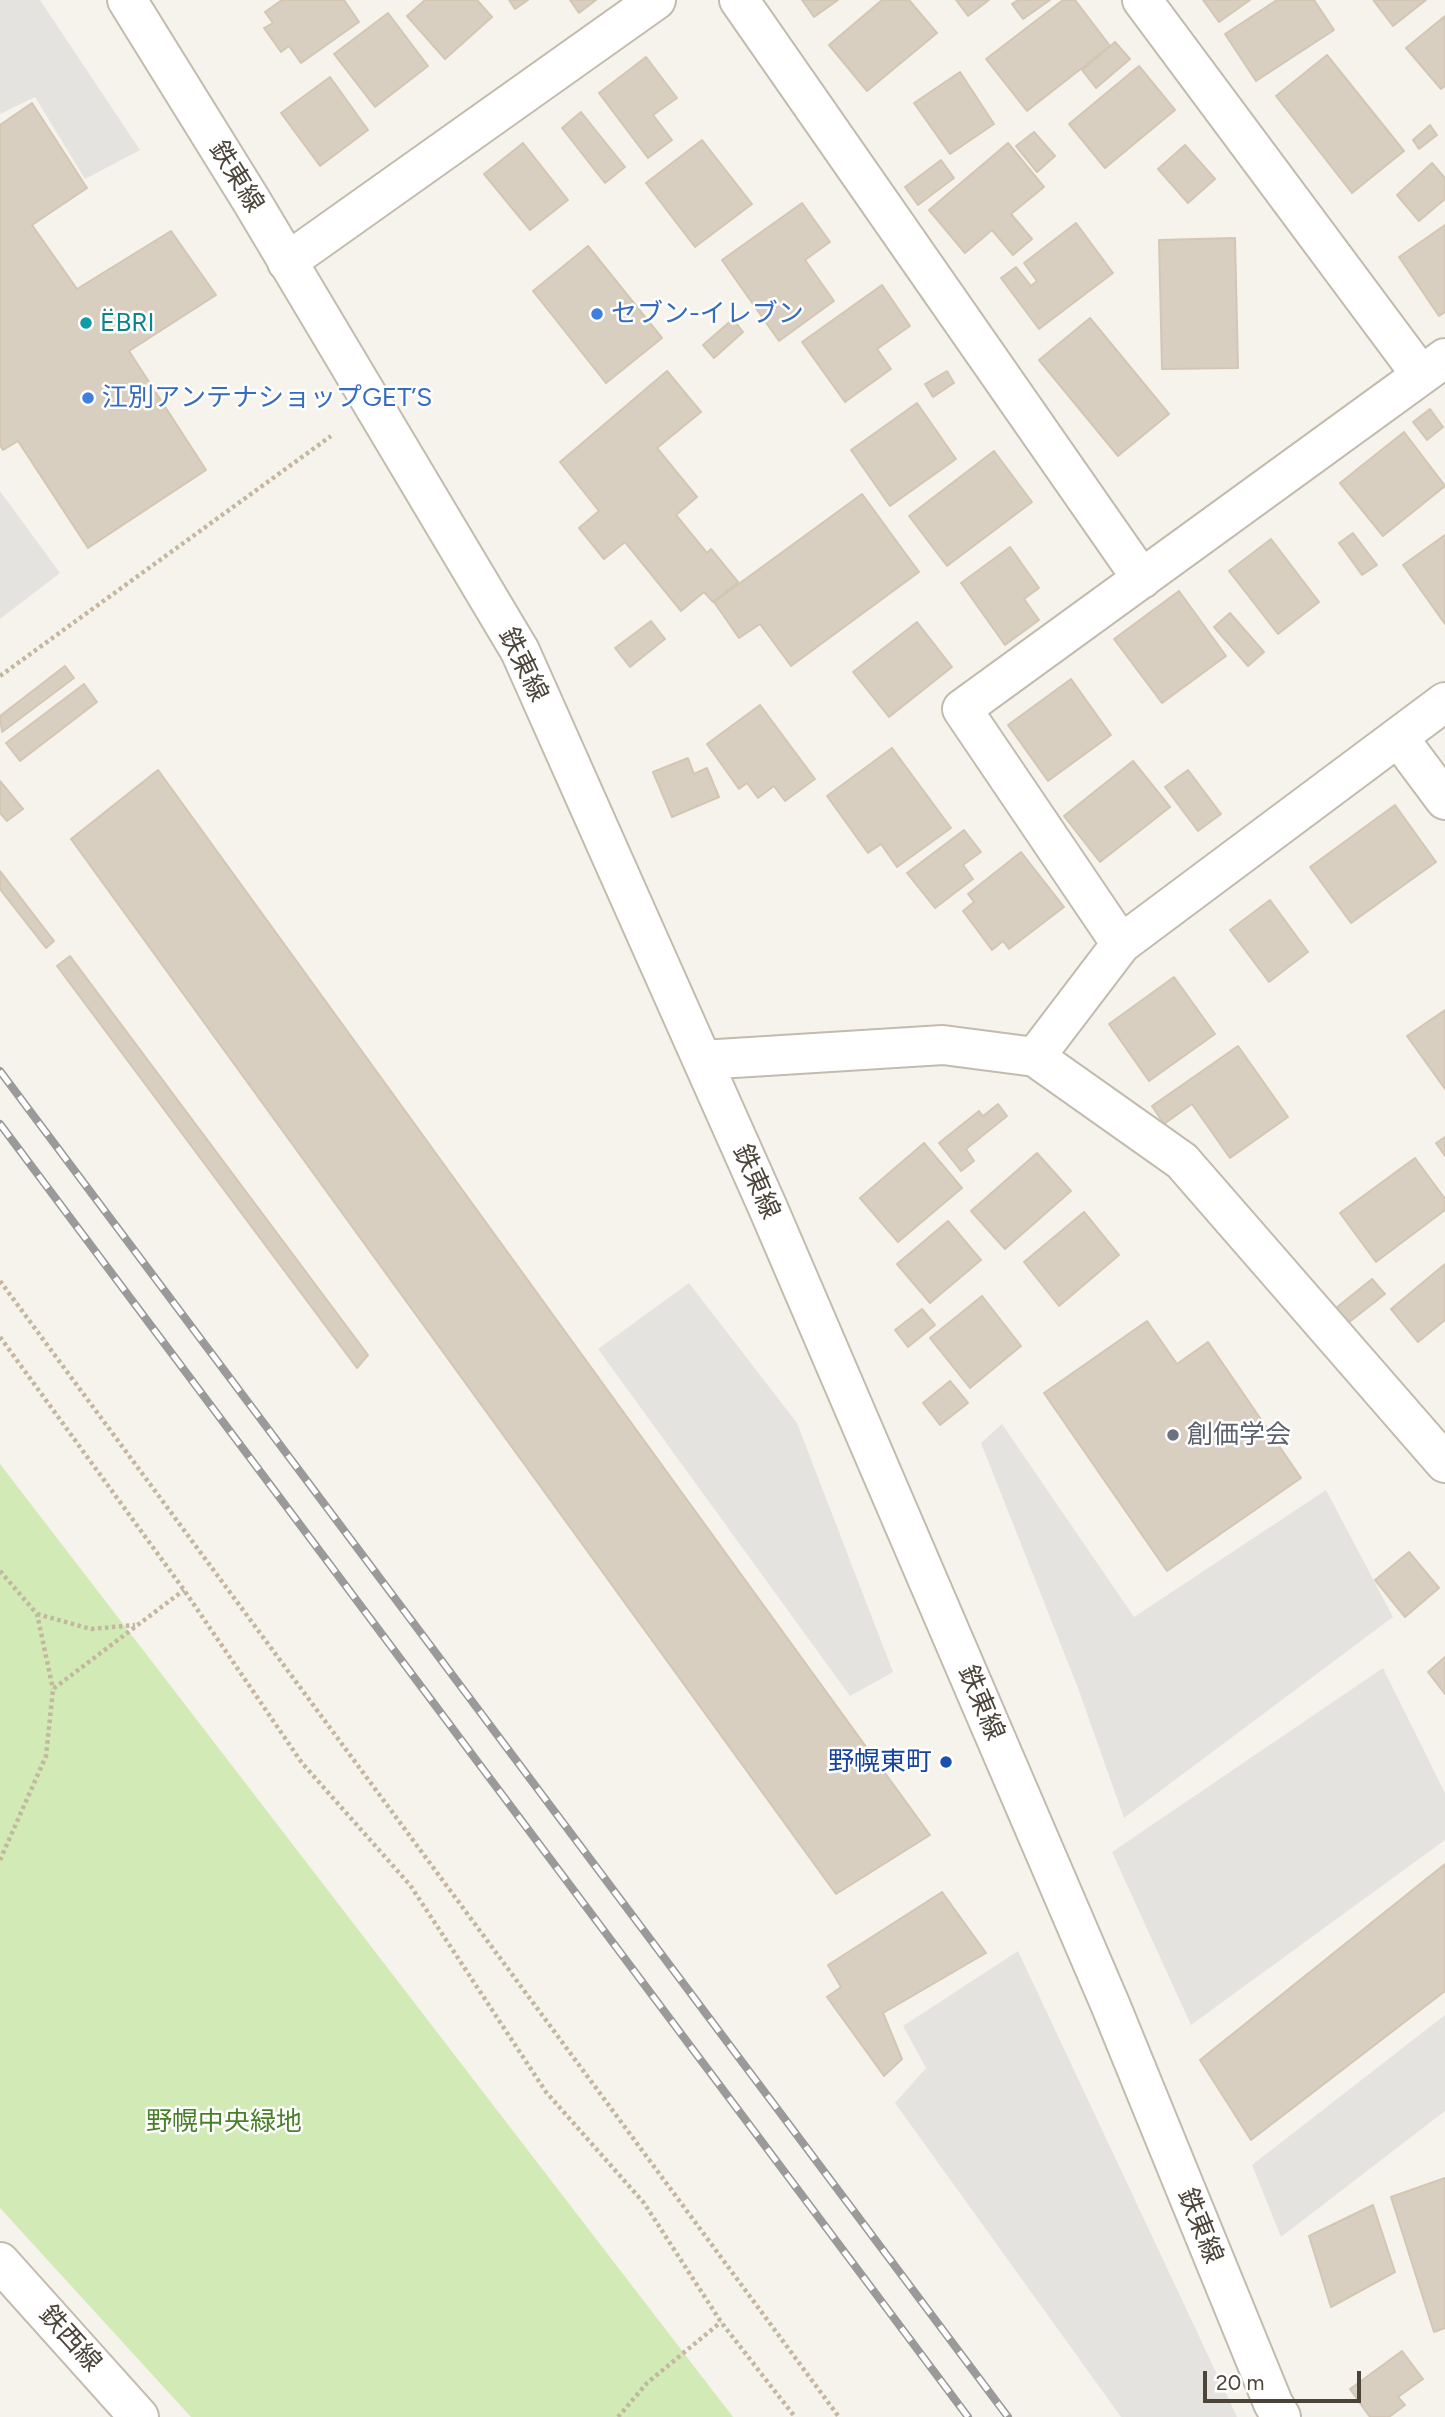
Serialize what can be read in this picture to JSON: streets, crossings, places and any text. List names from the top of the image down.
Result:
{
  "streets": {
    "street": ["鉄東線", "鉄西線"]
  },
  "parks": ["野幌中央緑地"],
  "places": [
    "セブン-イレブン",
    "ËBRI",
    "江別アンテナショップGET’S",
    "創価学会",
    "野幌東町"
  ],
  "scale_bar": "20 m"
}
